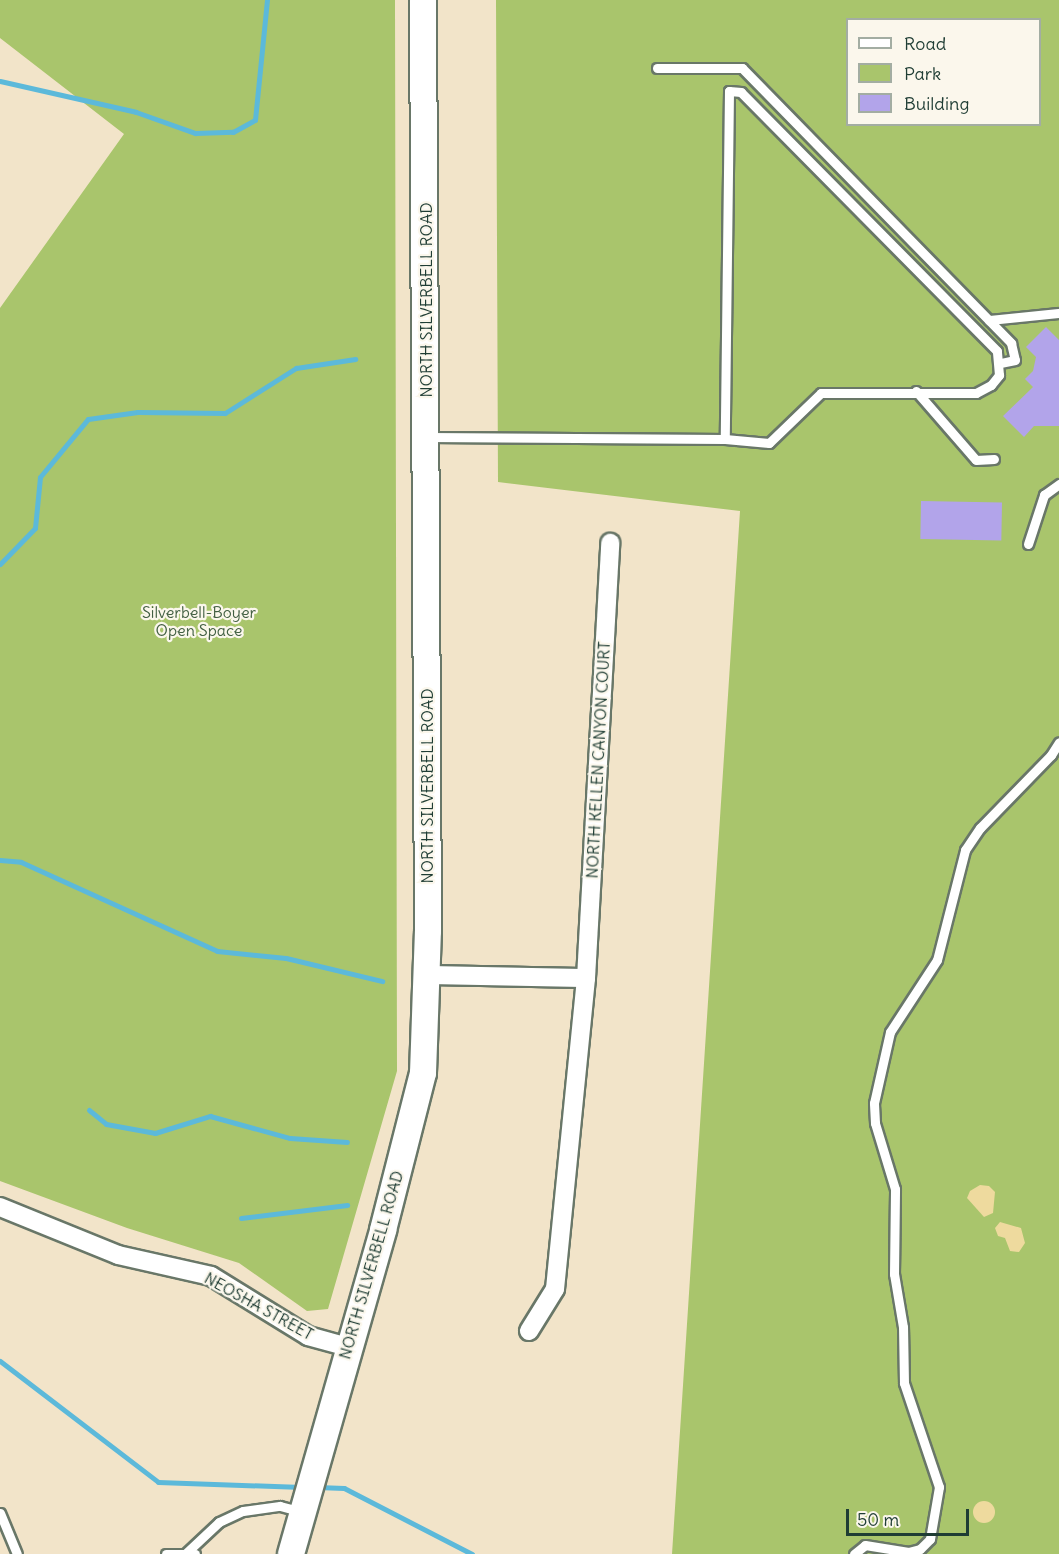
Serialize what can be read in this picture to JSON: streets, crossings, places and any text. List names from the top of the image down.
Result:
{
  "streets": {
    "main road": ["NORTH SILVERBELL ROAD"],
    "street": ["NORTH KELLEN CANYON COURT", "NEOSHA STREET"]
  },
  "crossings": [
    ["NORTH SILVERBELL ROAD", "NEOSHA STREET"]
  ],
  "parks": ["Silverbell-Boyer Open Space"],
  "legend": ["Road", "Park", "Building"],
  "scale_bar": "50 m"
}
